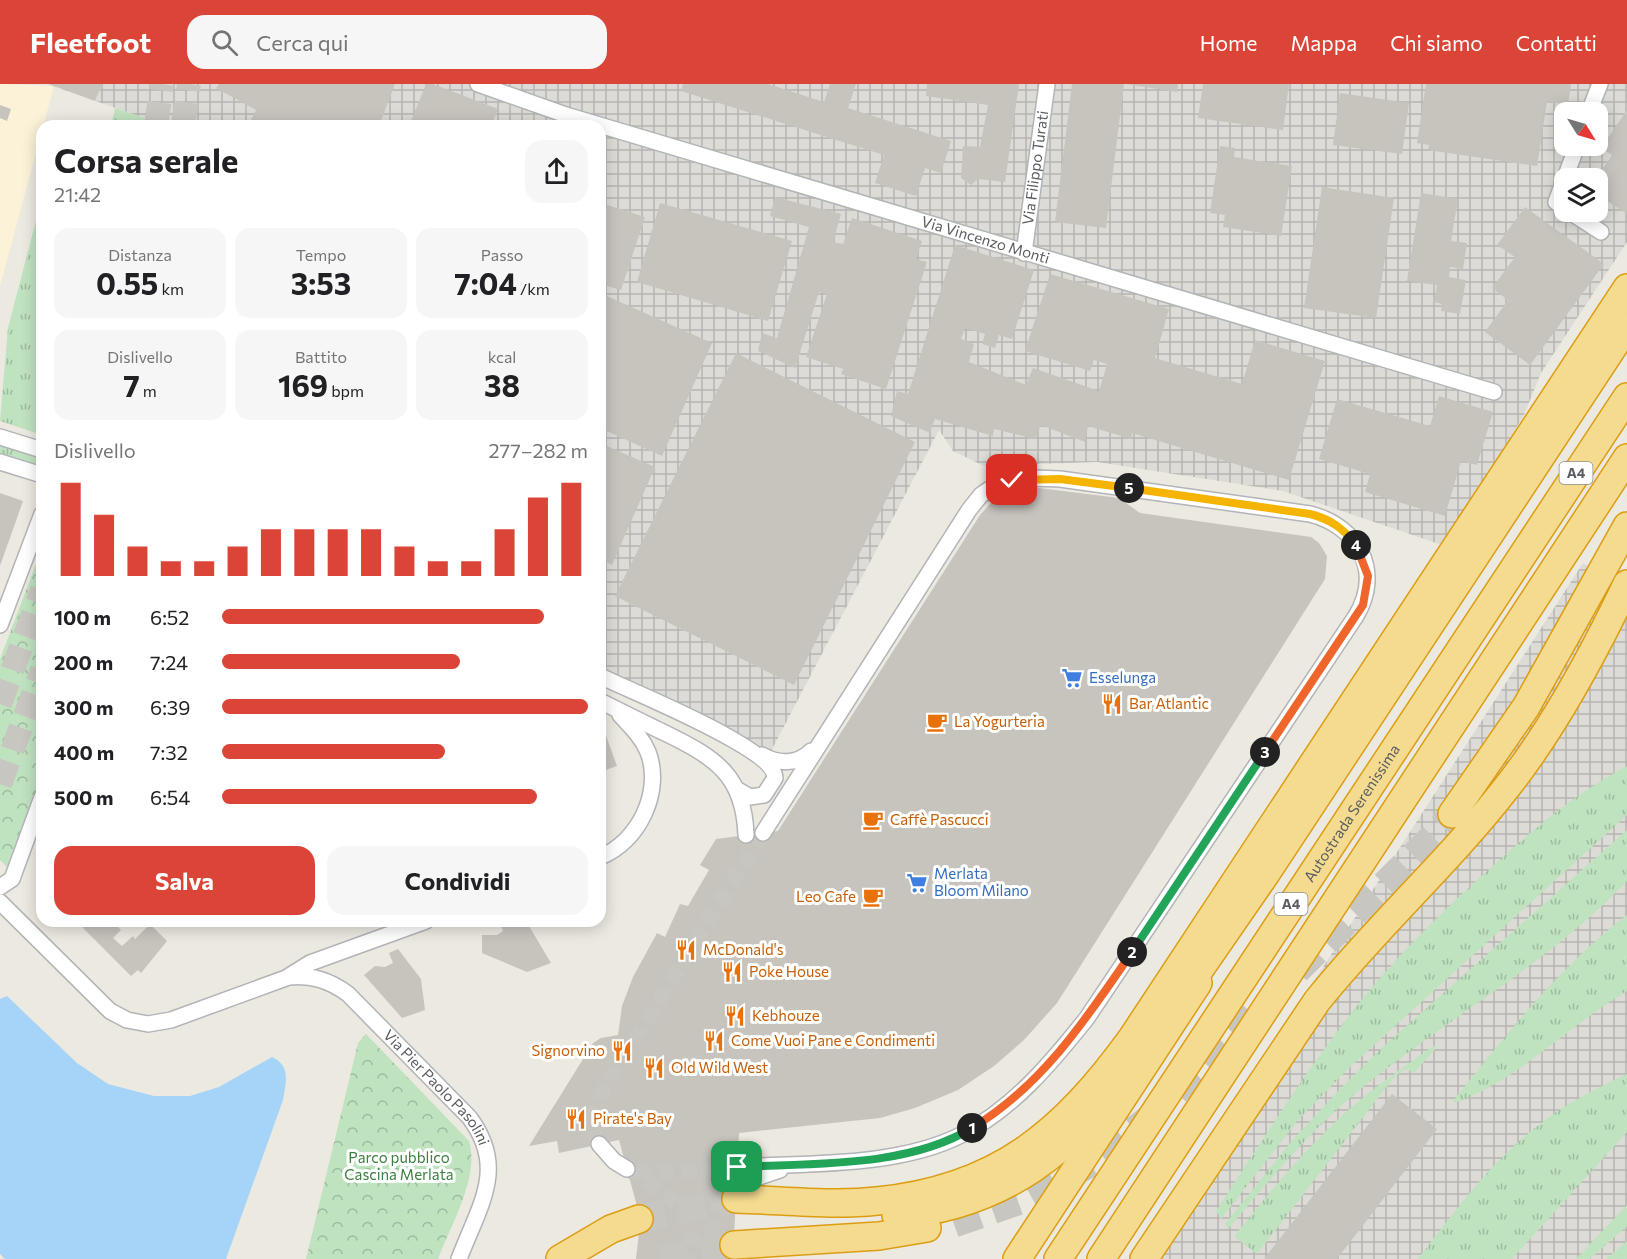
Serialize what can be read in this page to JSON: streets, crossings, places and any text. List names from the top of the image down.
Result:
{
  "streets": {
    "highway": ["A4", "Autostrada Serenissima"],
    "street": ["Via Filippo Turati", "Via Vincenzo Monti", "Via Pier Paolo Pasolini"]
  },
  "crossings": [
    ["Via Filippo Turati", "Via Vincenzo Monti"]
  ],
  "parks": ["Parco pubblico Cascina Merlata"],
  "places": {
    "supermarket": ["Esselunga", "Merlata Bloom Milano"],
    "restaurant": [
      "Bar Atlantic",
      "McDonald's",
      "Poke House",
      "Kebhouze",
      "Come Vuoi Pane e Condimenti",
      "Signorvino",
      "Old Wild West",
      "Pirate's Bay"
    ],
    "cafe": ["La Yogurteria", "Caffè Pascucci", "Leo Cafe"]
  },
  "north": "bottom right",
  "page": {
    "header": "Fleetfoot",
    "search": "Cerca qui",
    "nav": [
      "Home",
      "Mappa",
      "Chi siamo",
      "Contatti"
    ],
    "heading": ["Corsa serale", "21:42"],
    "stats": [
      ["Distanza", "0.55 km"],
      ["Tempo", "3:53"],
      ["Passo", "7:04 /km"],
      ["Dislivello", "7 m"],
      ["Battito", "169 bpm"],
      ["kcal", "38"]
    ],
    "chart": ["Dislivello", "277–282 m"],
    "pins": [
      "5",
      "4",
      "3",
      "2",
      "1"
    ],
    "list": [
      {
        "name": "100 m",
        "note": "6:52"
      },
      {
        "name": "200 m",
        "note": "7:24"
      },
      {
        "name": "300 m",
        "note": "6:39"
      },
      {
        "name": "400 m",
        "note": "7:32"
      },
      {
        "name": "500 m",
        "note": "6:54"
      }
    ],
    "buttons": ["Salva", "Condividi"]
  }
}
